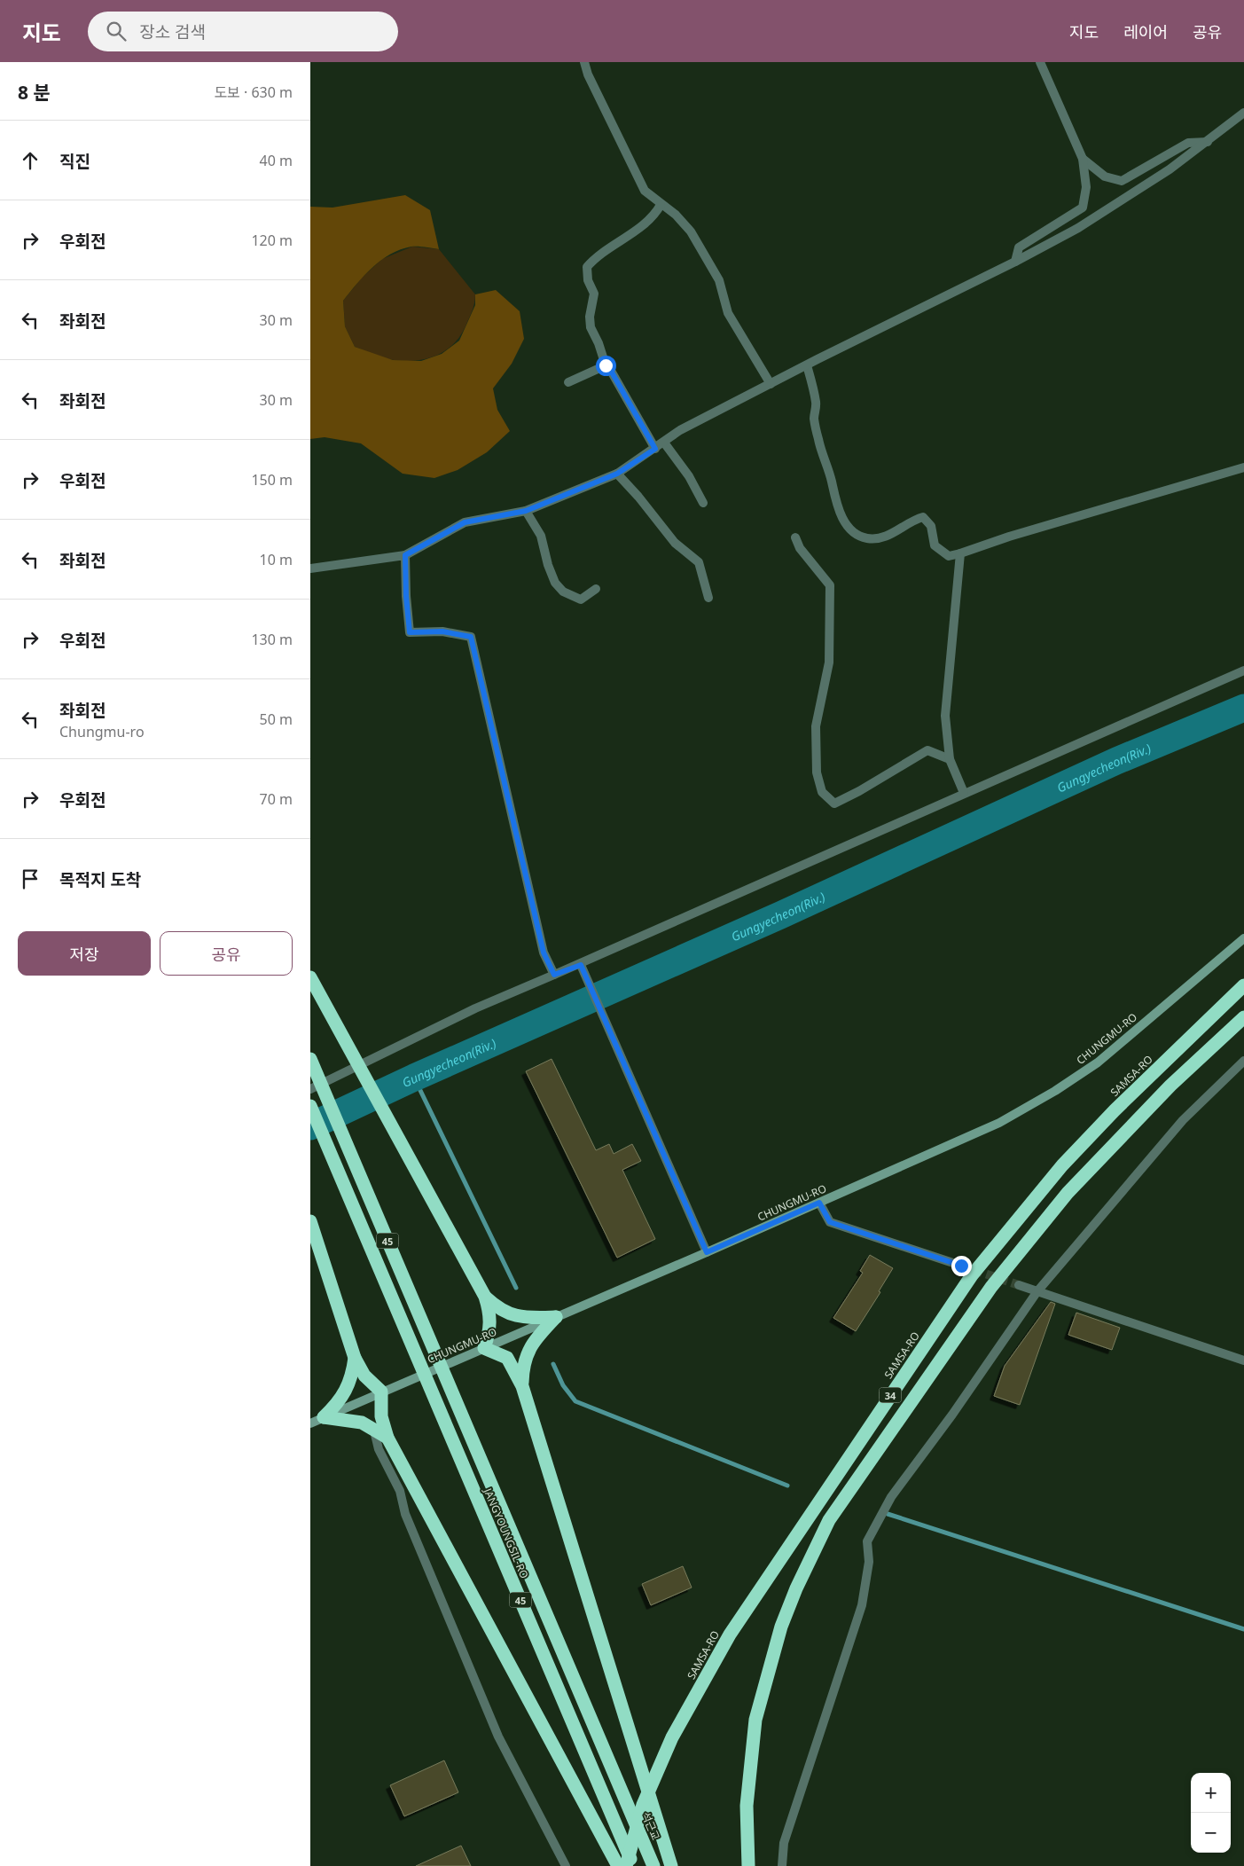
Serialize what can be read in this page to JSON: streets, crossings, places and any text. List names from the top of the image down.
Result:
{
  "streets": {
    "highway": [
      "SAMSA-RO",
      "45",
      "34",
      "JANGYOUNGSIL-RO",
      "석근교"
    ],
    "street": ["CHUNGMU-RO"]
  },
  "crossings": [
    ["JANGYOUNGSIL-RO", "석근교"]
  ],
  "water": ["Gungyecheon(Riv.)"],
  "page": {
    "header": "지도",
    "search": "장소 검색",
    "nav": ["지도", "레이어", "공유"],
    "heading": ["8 분", "도보 · 630 m"],
    "list": [
      ["직진", "40 m"],
      ["우회전", "120 m"],
      ["좌회전", "30 m"],
      ["좌회전", "30 m"],
      ["우회전", "150 m"],
      ["좌회전", "10 m"],
      ["우회전", "130 m"],
      ["좌회전", "Chungmu-ro", "50 m"],
      ["우회전", "70 m"],
      "목적지 도착"
    ],
    "buttons": ["저장", "공유"],
    "map_buttons": ["+", "−"]
  }
}
